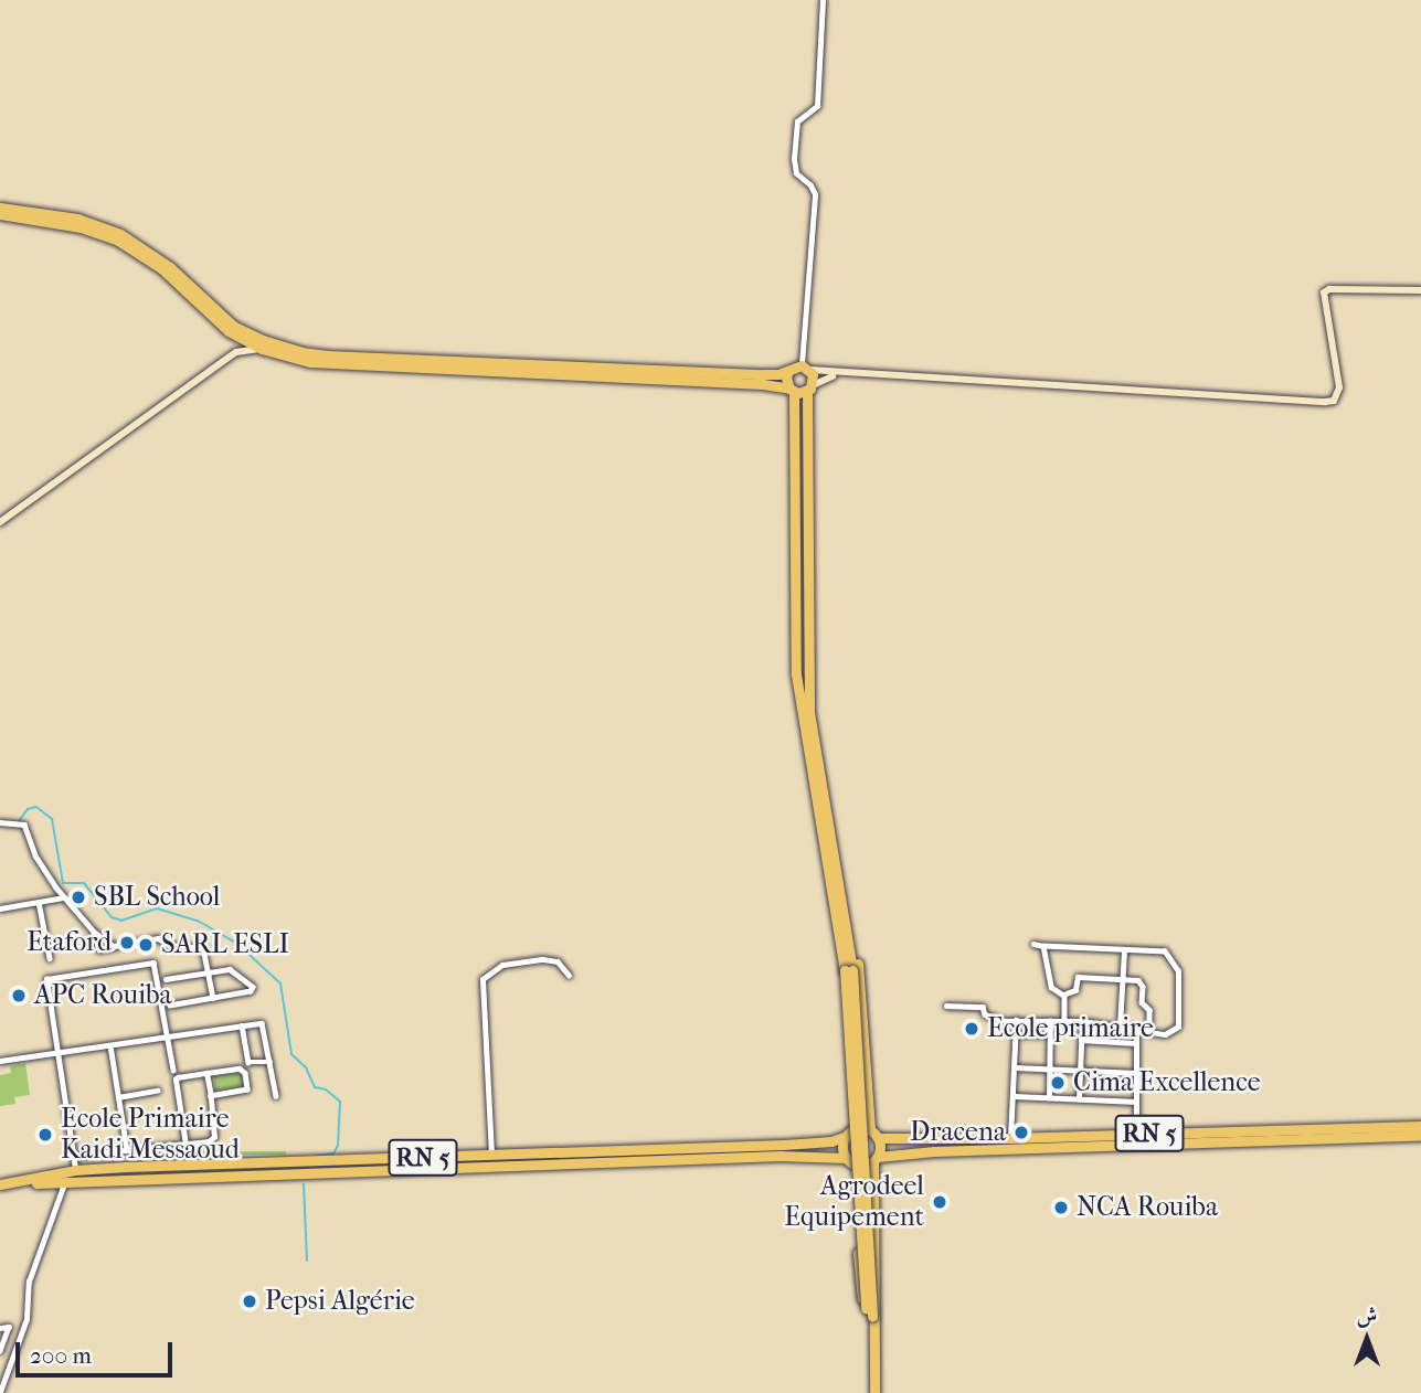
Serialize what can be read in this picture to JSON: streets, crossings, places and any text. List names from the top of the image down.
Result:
{
  "streets": {
    "highway": ["RN 5"]
  },
  "places": [
    "SBL School",
    "Etaford",
    "SARL ESLI",
    "APC Rouiba",
    "Ecole primaire",
    "Cima Excellence",
    "Dracena",
    "Ecole Primaire Kaidi Messaoud",
    "Agrodeel Equipement",
    "NCA Rouiba",
    "Pepsi Algérie"
  ],
  "scale_bar": "200 m",
  "north": "top"
}
